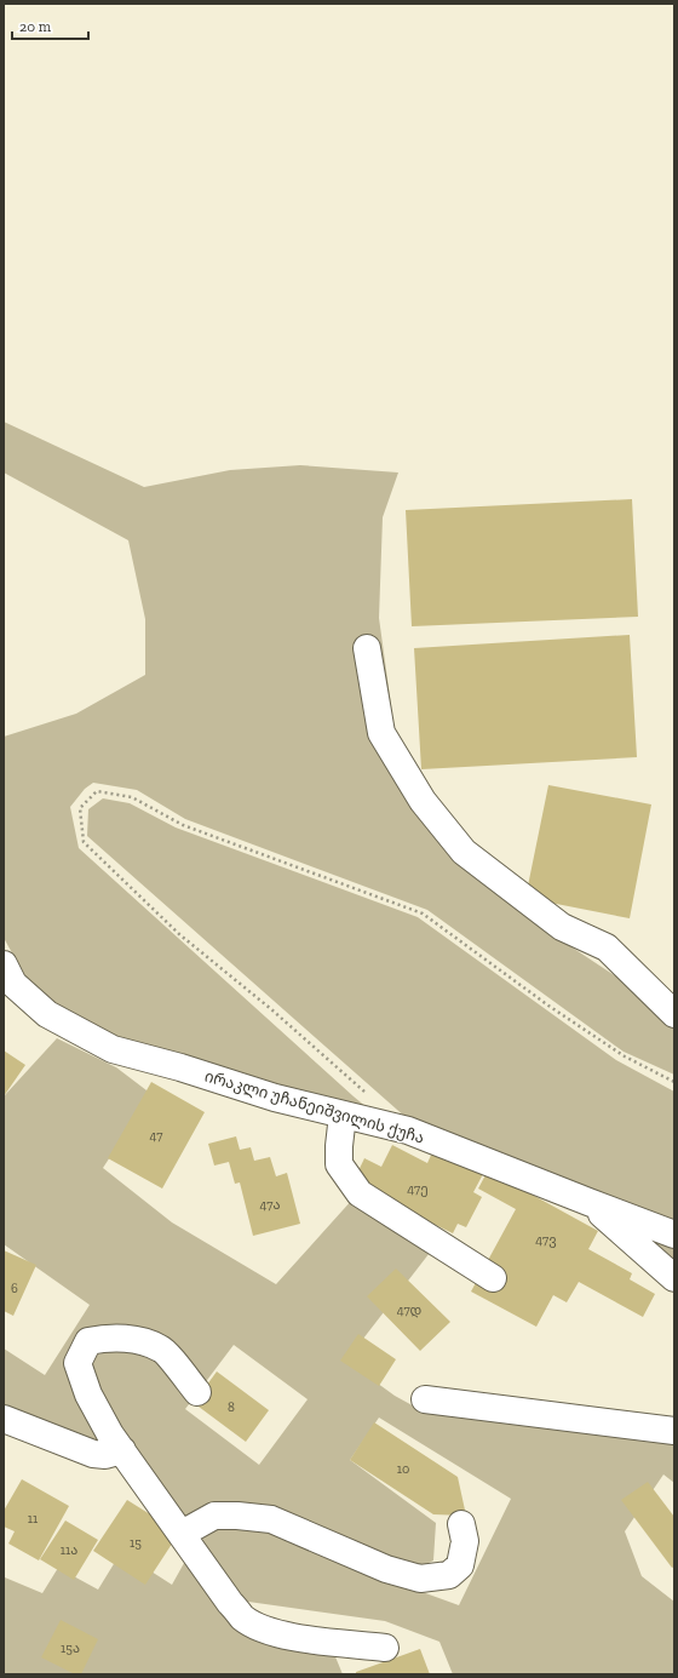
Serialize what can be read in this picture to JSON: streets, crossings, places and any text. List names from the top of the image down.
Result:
{
  "streets": {
    "street": ["ირაკლი უჩანეიშვილის ქუჩა"]
  },
  "house_numbers": [
    "47",
    "47ე",
    "47ა",
    "47ვ",
    "6",
    "47დ",
    "8",
    "10",
    "11",
    "15",
    "11ა",
    "15ა"
  ],
  "scale_bar": "20 m"
}
